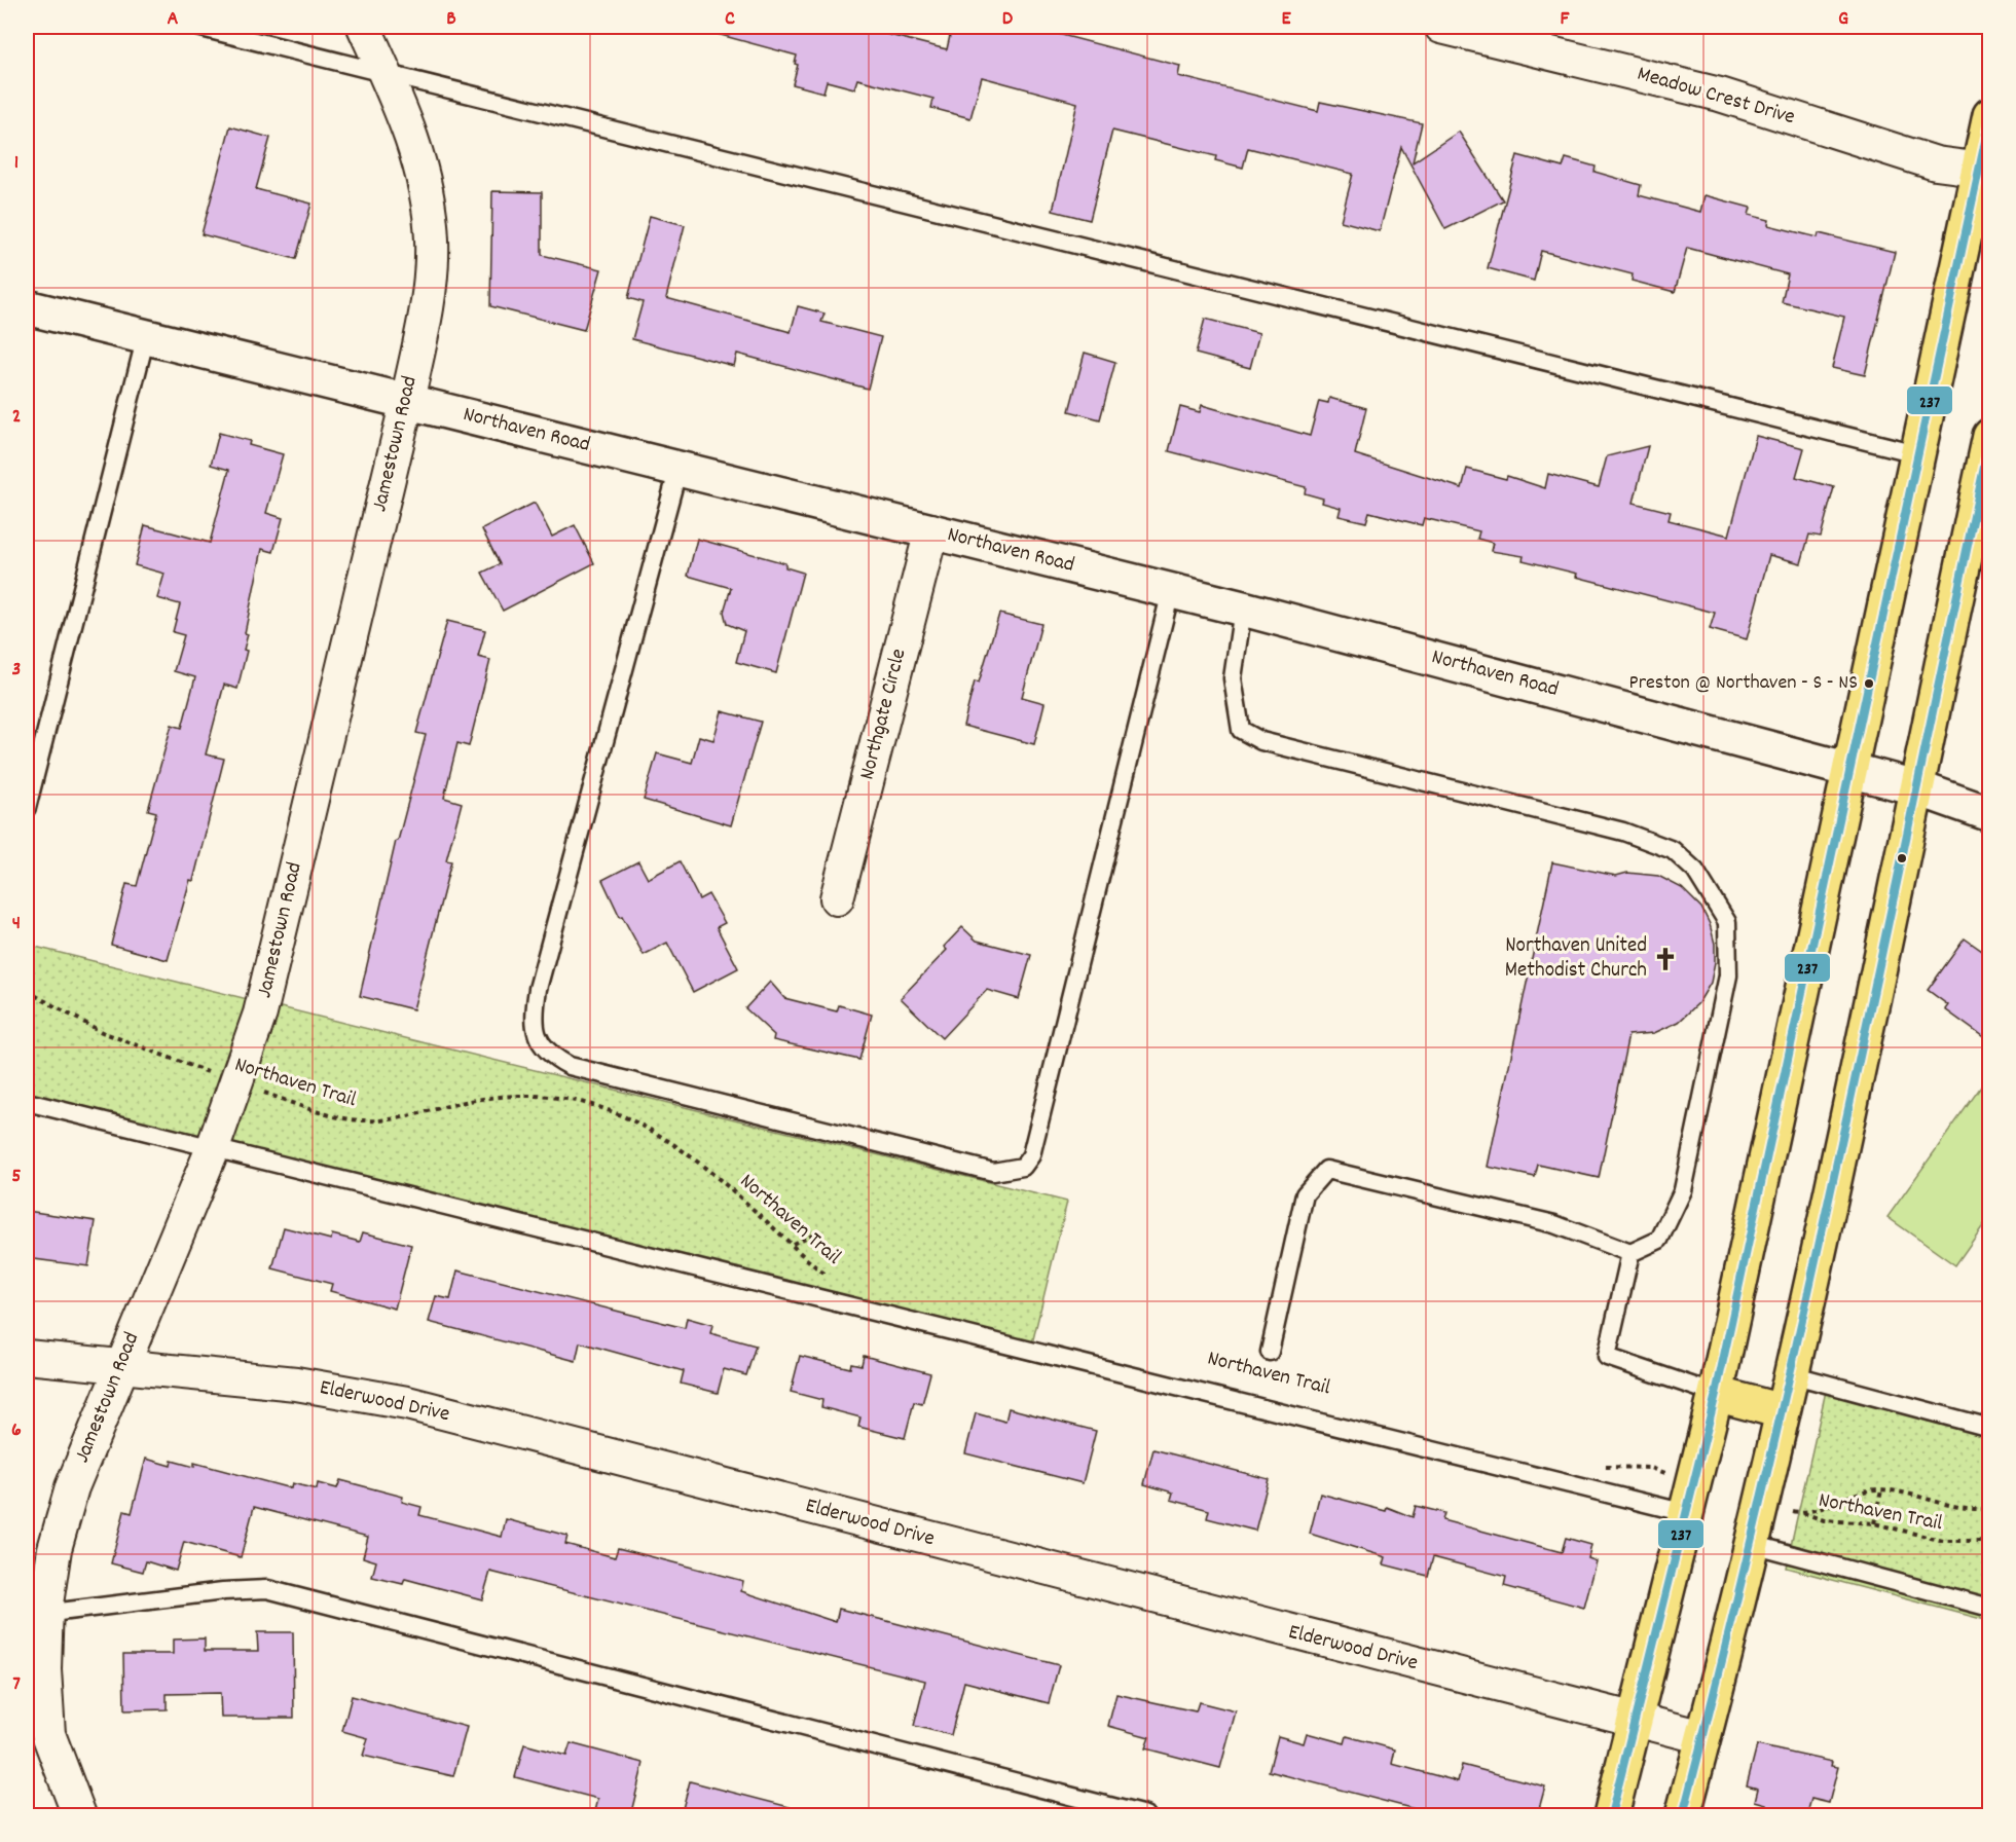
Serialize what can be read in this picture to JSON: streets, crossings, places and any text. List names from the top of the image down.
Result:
{
  "streets": {
    "street": [
      "Meadow Crest Drive",
      "Northaven Road",
      "Jamestown Road",
      "Northgate Circle",
      "Elderwood Drive"
    ],
    "path": ["Northaven Trail"]
  },
  "crossings": [
    ["Northaven Road", "Jamestown Road"],
    ["Northaven Road", "Northgate Circle"],
    ["Jamestown Road", "Northaven Trail"],
    ["Jamestown Road", "Elderwood Drive"]
  ],
  "places": {
    "other": ["Preston @ Northaven - S - NS"],
    "church": ["Northaven United Methodist Church"]
  },
  "lines": ["transit line 237"],
  "grid": {
    "columns": [
      "A",
      "B",
      "C",
      "D",
      "E",
      "F",
      "G"
    ],
    "rows": [
      "1",
      "2",
      "3",
      "4",
      "5",
      "6",
      "7"
    ]
  }
}
